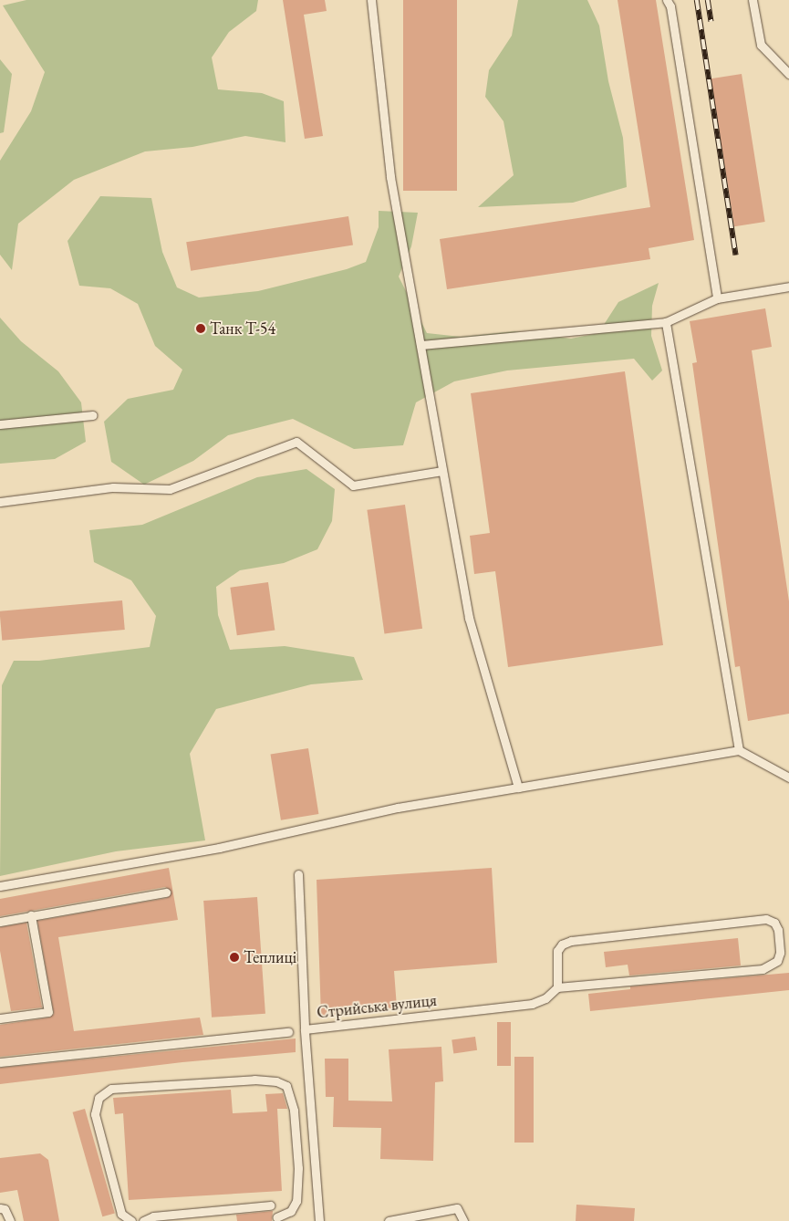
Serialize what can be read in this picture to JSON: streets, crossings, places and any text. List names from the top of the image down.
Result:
{
  "streets": {
    "lane": ["Стрийська вулиця"]
  },
  "places": ["Танк Т-54", "Теплиці"]
}
